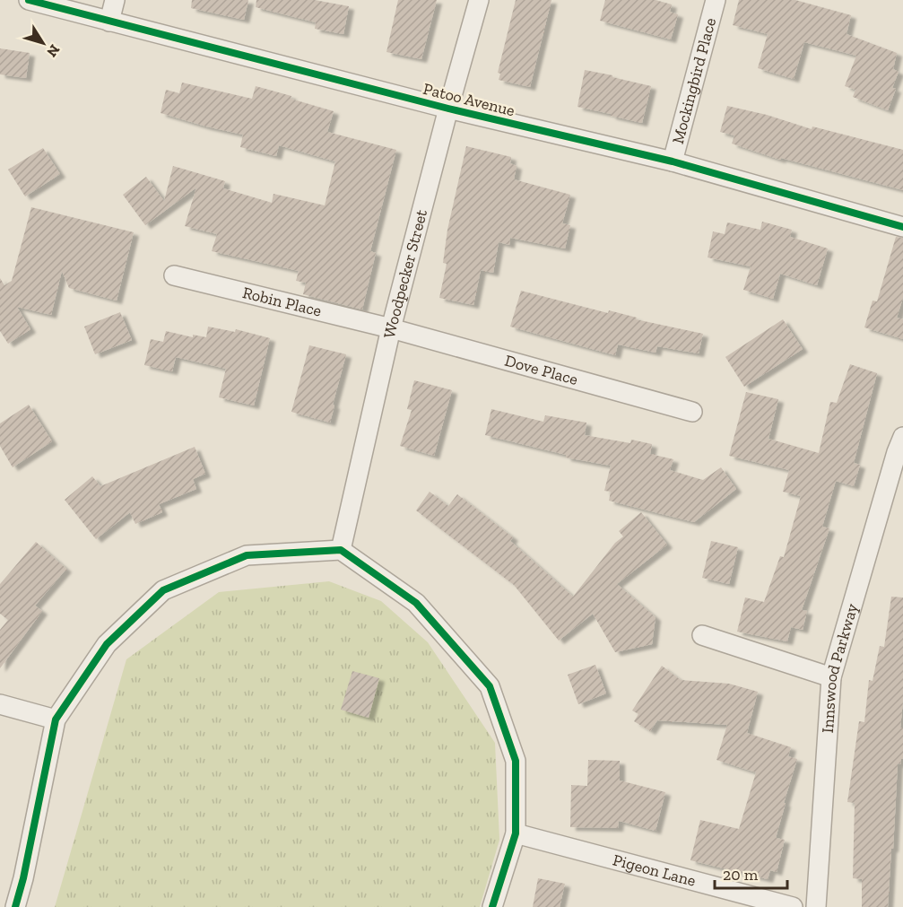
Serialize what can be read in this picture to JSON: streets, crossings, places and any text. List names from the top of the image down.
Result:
{
  "streets": {
    "street": [
      "Mockingbird Place",
      "Patoo Avenue",
      "Woodpecker Street",
      "Robin Place",
      "Dove Place",
      "Innswood Parkway",
      "Pigeon Lane"
    ]
  },
  "crossings": [
    ["Mockingbird Place", "Patoo Avenue"],
    ["Patoo Avenue", "Woodpecker Street"],
    ["Woodpecker Street", "Robin Place"],
    ["Woodpecker Street", "Dove Place"],
    ["Robin Place", "Dove Place"]
  ],
  "scale_bar": "20 m",
  "north": "bottom right"
}
